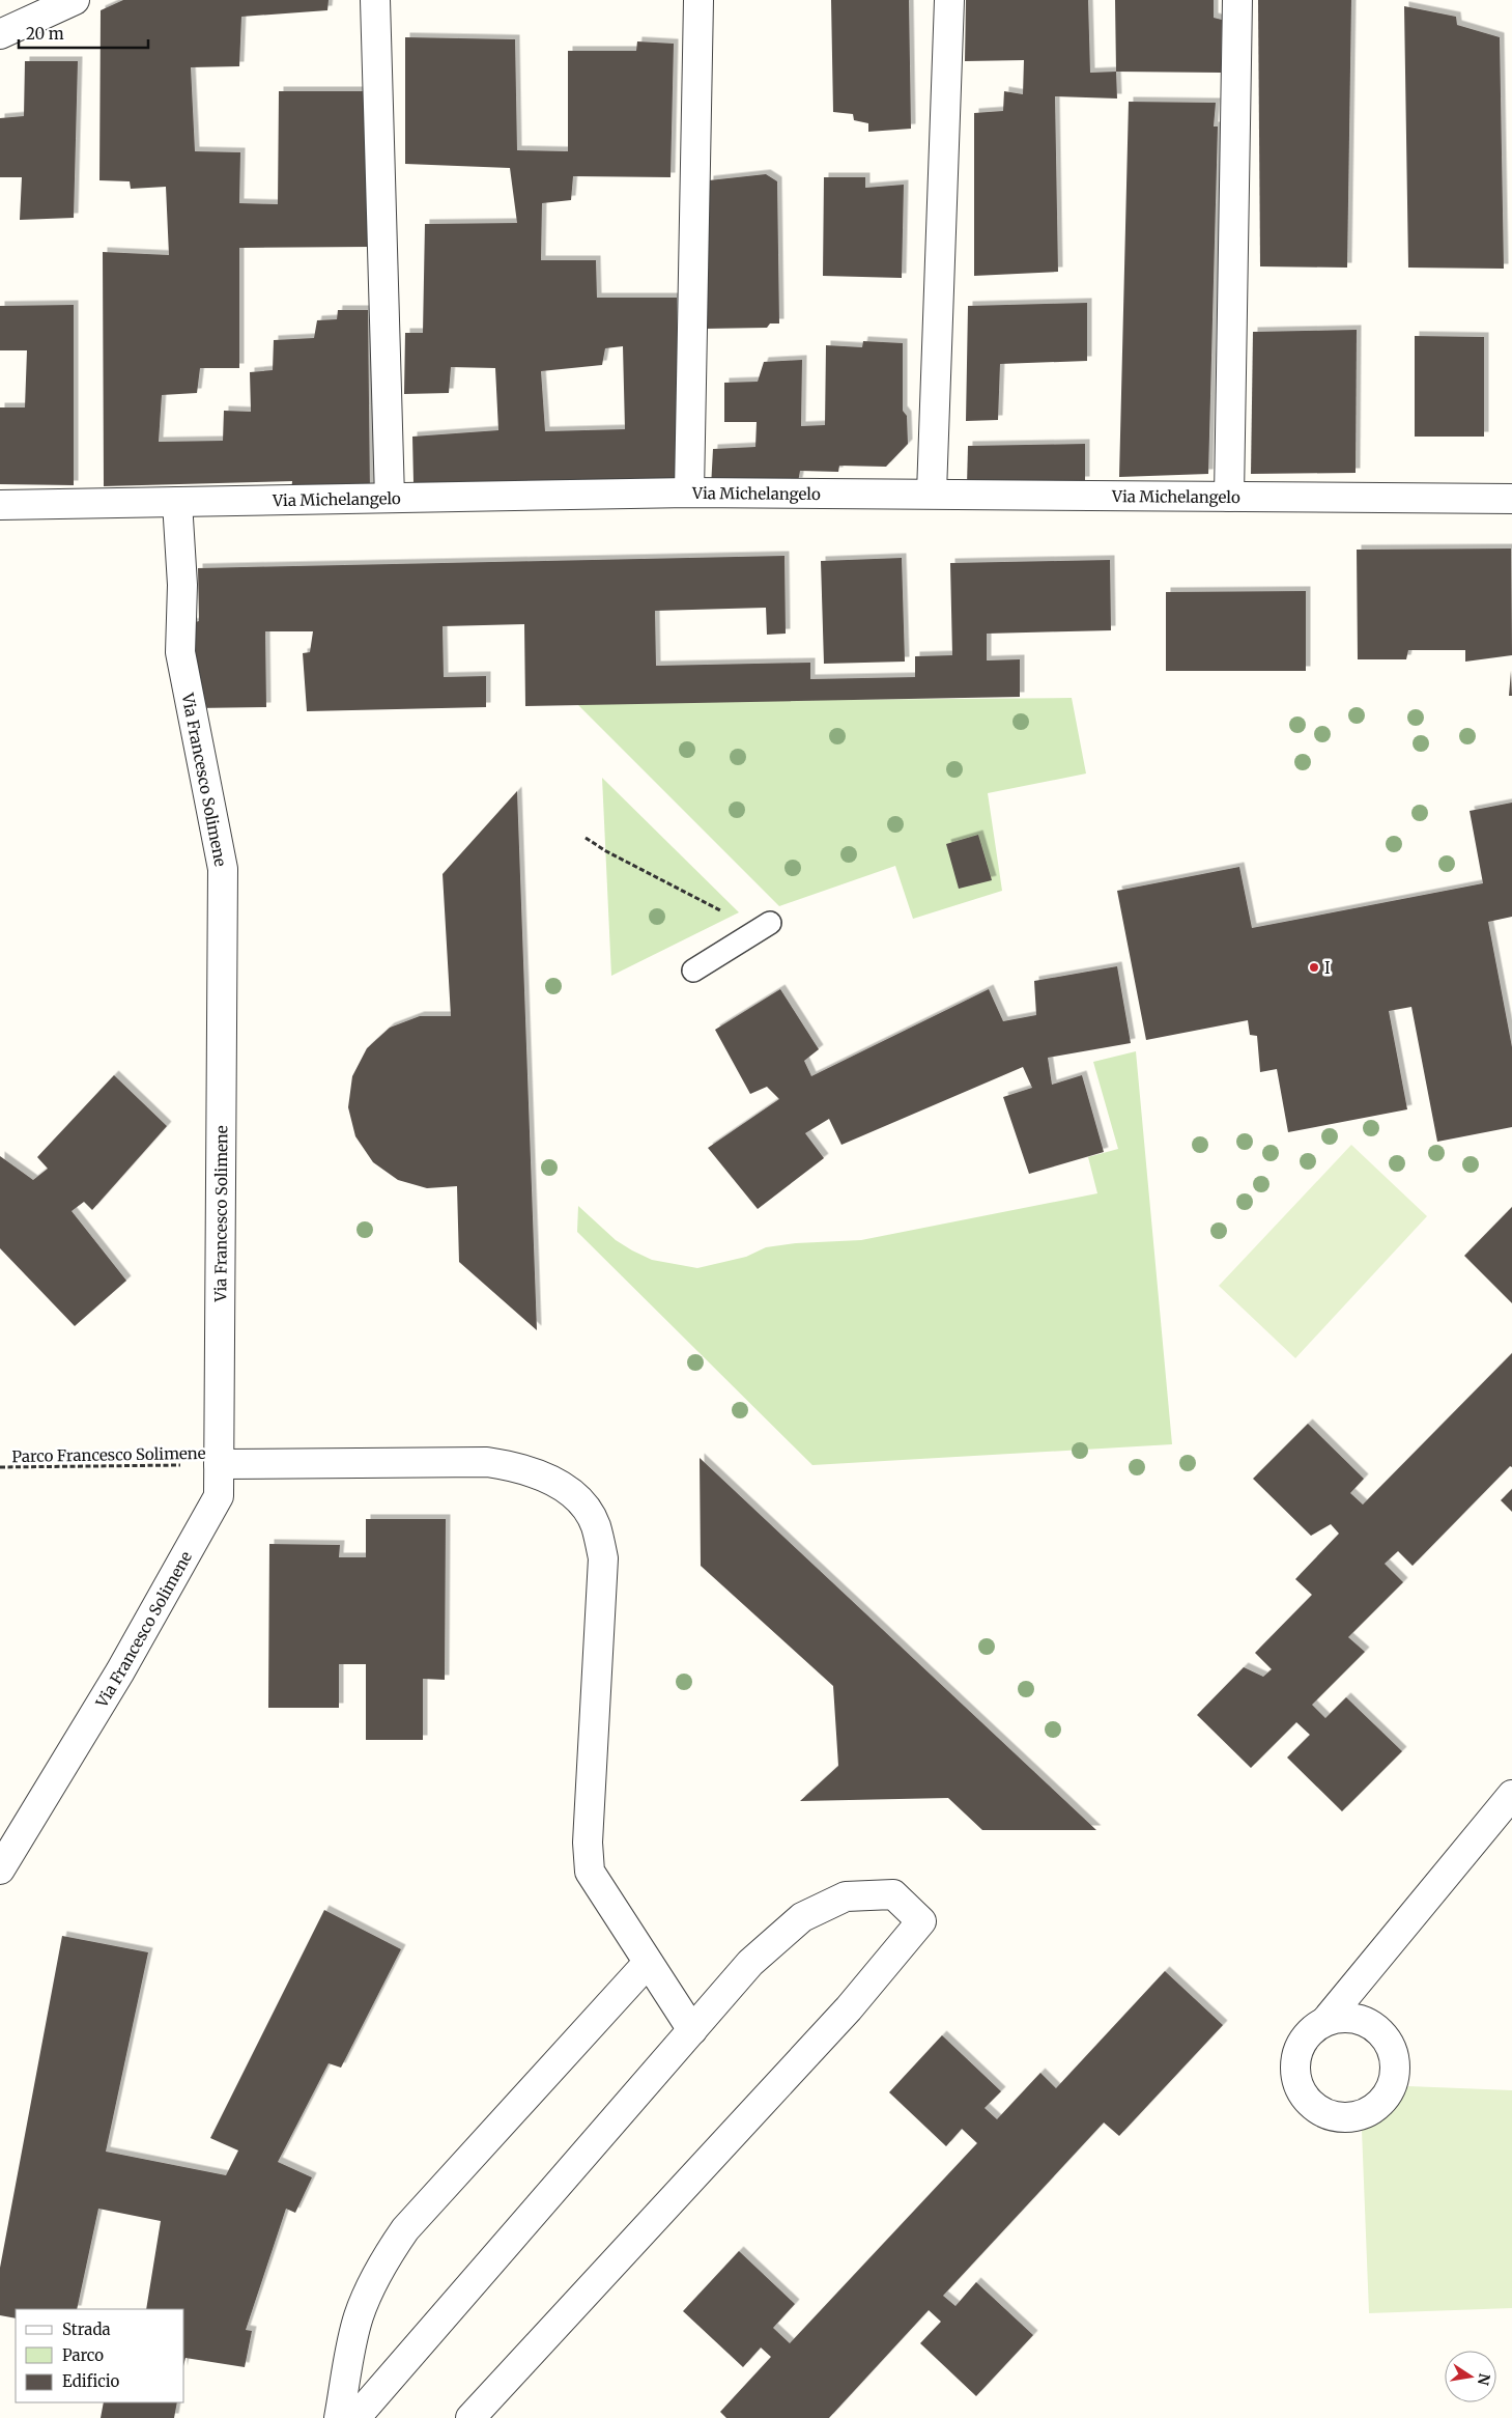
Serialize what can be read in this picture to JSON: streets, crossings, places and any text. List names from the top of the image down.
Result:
{
  "streets": {
    "street": ["Via Michelangelo", "Via Francesco Solimene"],
    "path": ["Parco Francesco Solimene"]
  },
  "crossings": [
    ["Via Michelangelo", "Via Francesco Solimene"],
    ["Via Francesco Solimene", "Parco Francesco Solimene"]
  ],
  "places": ["I"],
  "legend": ["Strada", "Parco", "Edificio"],
  "scale_bar": "20 m",
  "north": "right"
}
